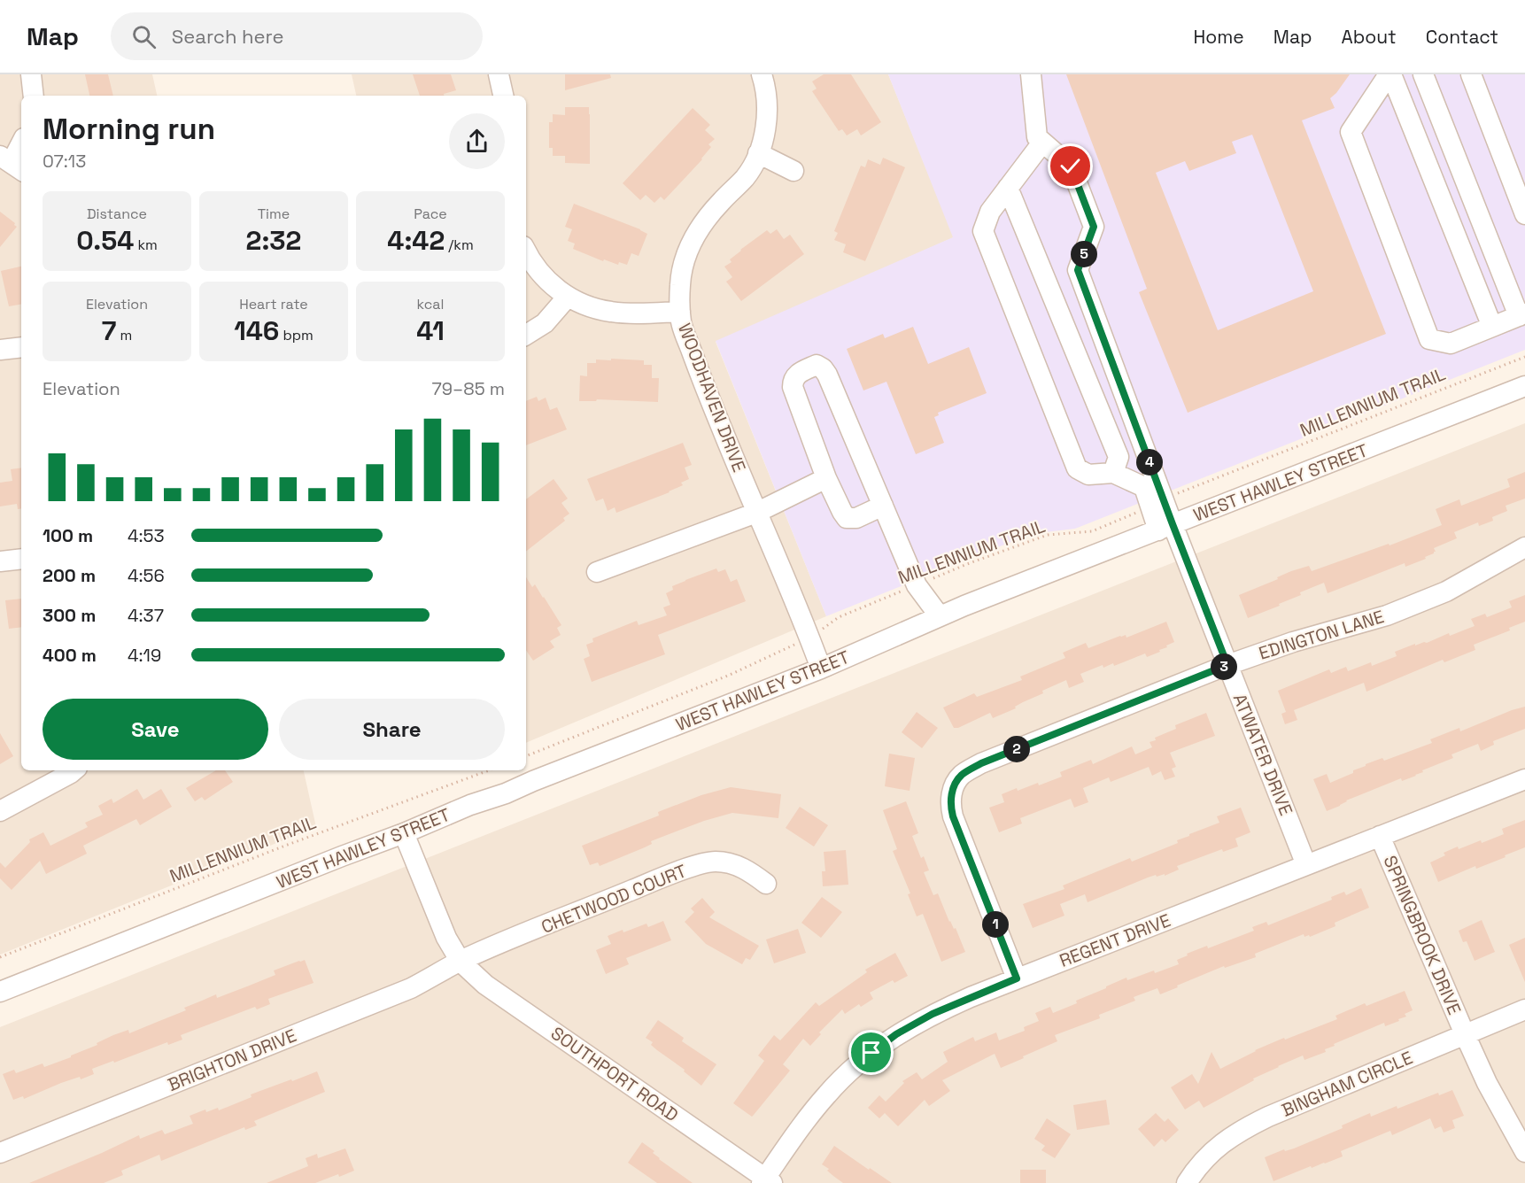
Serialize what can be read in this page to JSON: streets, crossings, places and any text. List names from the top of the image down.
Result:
{
  "streets": {
    "street": [
      "WOODHAVEN DRIVE",
      "WEST HAWLEY STREET",
      "EDINGTON LANE",
      "ATWATER DRIVE",
      "CHETWOOD COURT",
      "SPRINGBROOK DRIVE",
      "REGENT DRIVE",
      "BRIGHTON DRIVE",
      "SOUTHPORT ROAD",
      "BINGHAM CIRCLE"
    ],
    "path": ["MILLENNIUM TRAIL"]
  },
  "crossings": [
    ["WOODHAVEN DRIVE", "MILLENNIUM TRAIL"],
    ["WOODHAVEN DRIVE", "WEST HAWLEY STREET"],
    ["MILLENNIUM TRAIL", "ATWATER DRIVE"],
    ["WEST HAWLEY STREET", "ATWATER DRIVE"],
    ["WEST HAWLEY STREET", "SOUTHPORT ROAD"],
    ["EDINGTON LANE", "ATWATER DRIVE"],
    ["EDINGTON LANE", "REGENT DRIVE"],
    ["ATWATER DRIVE", "REGENT DRIVE"],
    ["CHETWOOD COURT", "BRIGHTON DRIVE"],
    ["CHETWOOD COURT", "SOUTHPORT ROAD"],
    ["SPRINGBROOK DRIVE", "REGENT DRIVE"],
    ["SPRINGBROOK DRIVE", "BINGHAM CIRCLE"],
    ["REGENT DRIVE", "SOUTHPORT ROAD"],
    ["BRIGHTON DRIVE", "SOUTHPORT ROAD"]
  ],
  "page": {
    "header": "Map",
    "search": "Search here",
    "nav": [
      "Home",
      "Map",
      "About",
      "Contact"
    ],
    "heading": ["Morning run", "07:13"],
    "stats": [
      ["Distance", "0.54 km"],
      ["Time", "2:32"],
      ["Pace", "4:42 /km"],
      ["Elevation", "7 m"],
      ["Heart rate", "146 bpm"],
      ["kcal", "41"]
    ],
    "pins": [
      "5",
      "4",
      "3",
      "2",
      "1"
    ],
    "chart": ["Elevation", "79–85 m"],
    "list": [
      {
        "name": "100 m",
        "note": "4:53"
      },
      {
        "name": "200 m",
        "note": "4:56"
      },
      {
        "name": "300 m",
        "note": "4:37"
      },
      {
        "name": "400 m",
        "note": "4:19"
      }
    ],
    "buttons": ["Save", "Share"]
  }
}
